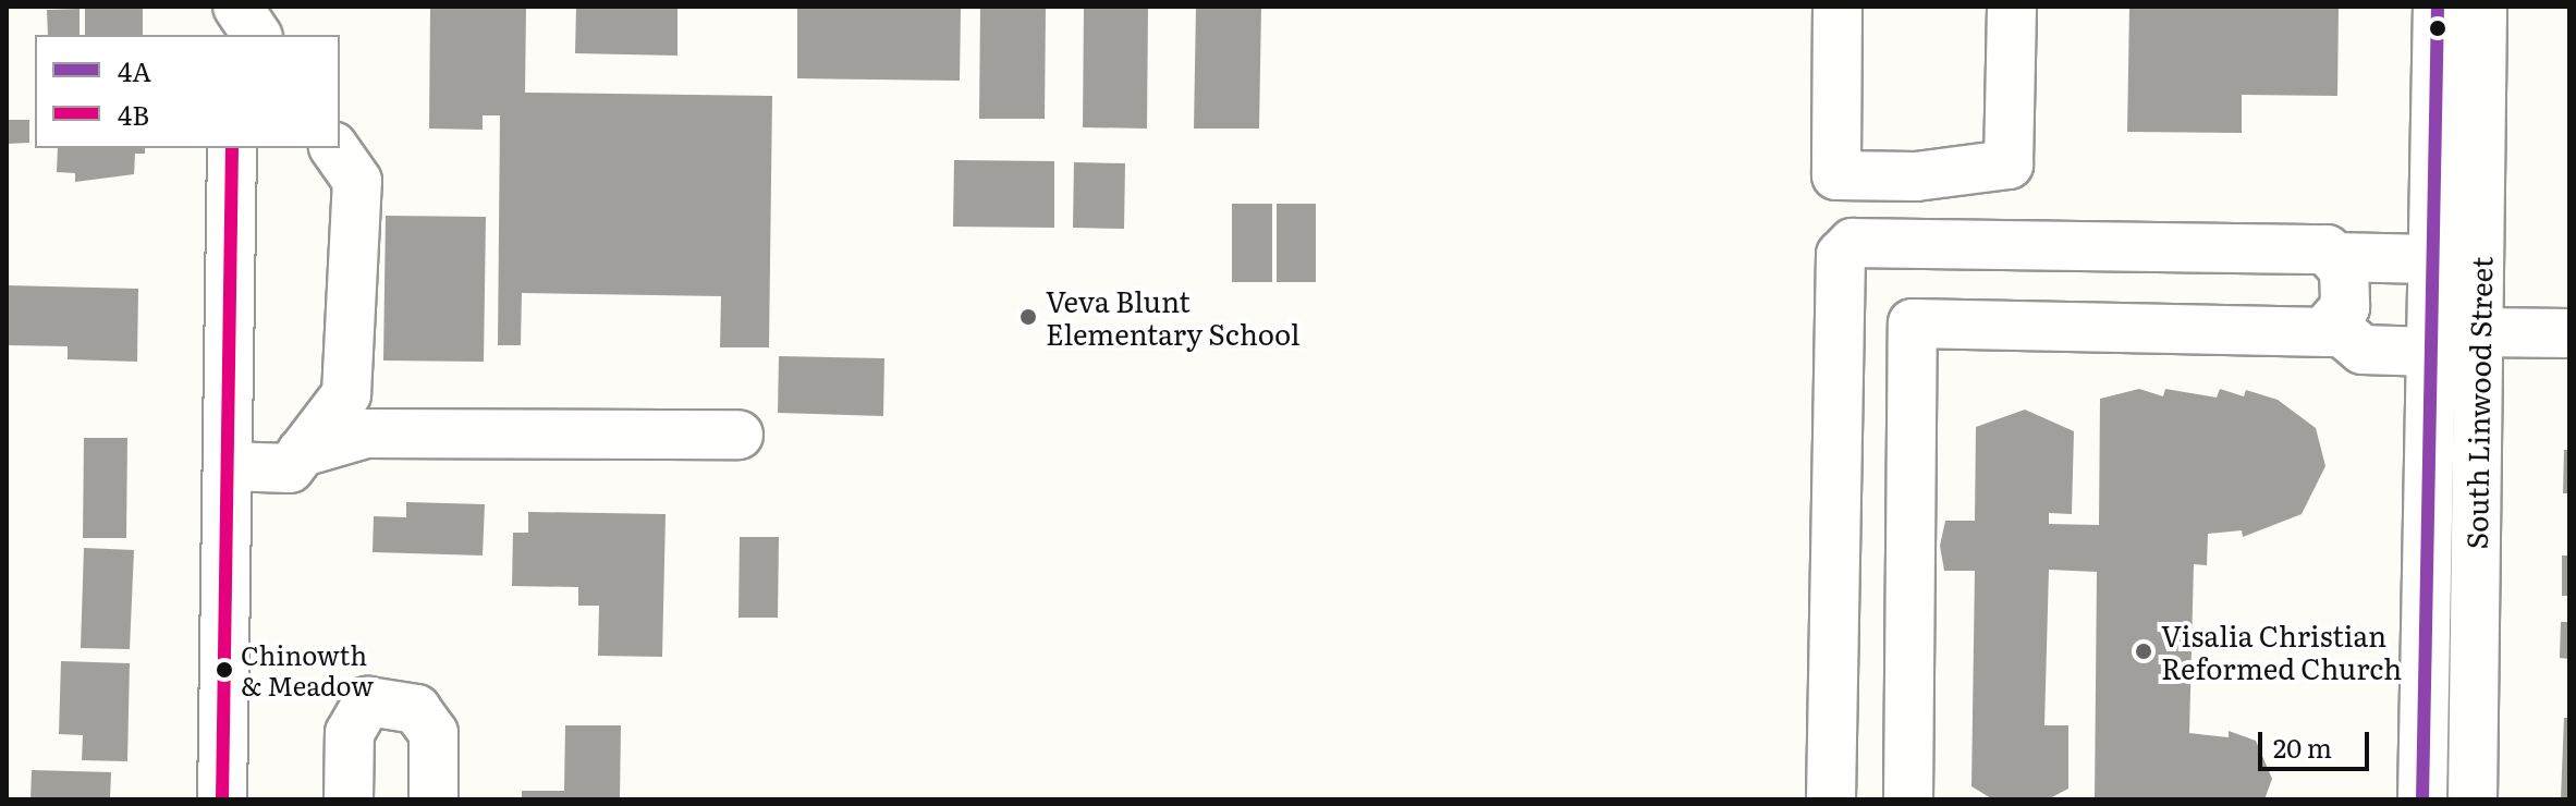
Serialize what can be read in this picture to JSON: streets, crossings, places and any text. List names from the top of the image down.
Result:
{
  "streets": {
    "street": ["South Linwood Street"]
  },
  "places": ["Veva Blunt Elementary School", "Visalia Christian Reformed Church", "Chinowth & Meadow"],
  "lines": ["transit line 4A", "transit line 4B"],
  "legend": ["4A", "4B"],
  "scale_bar": "20 m"
}
